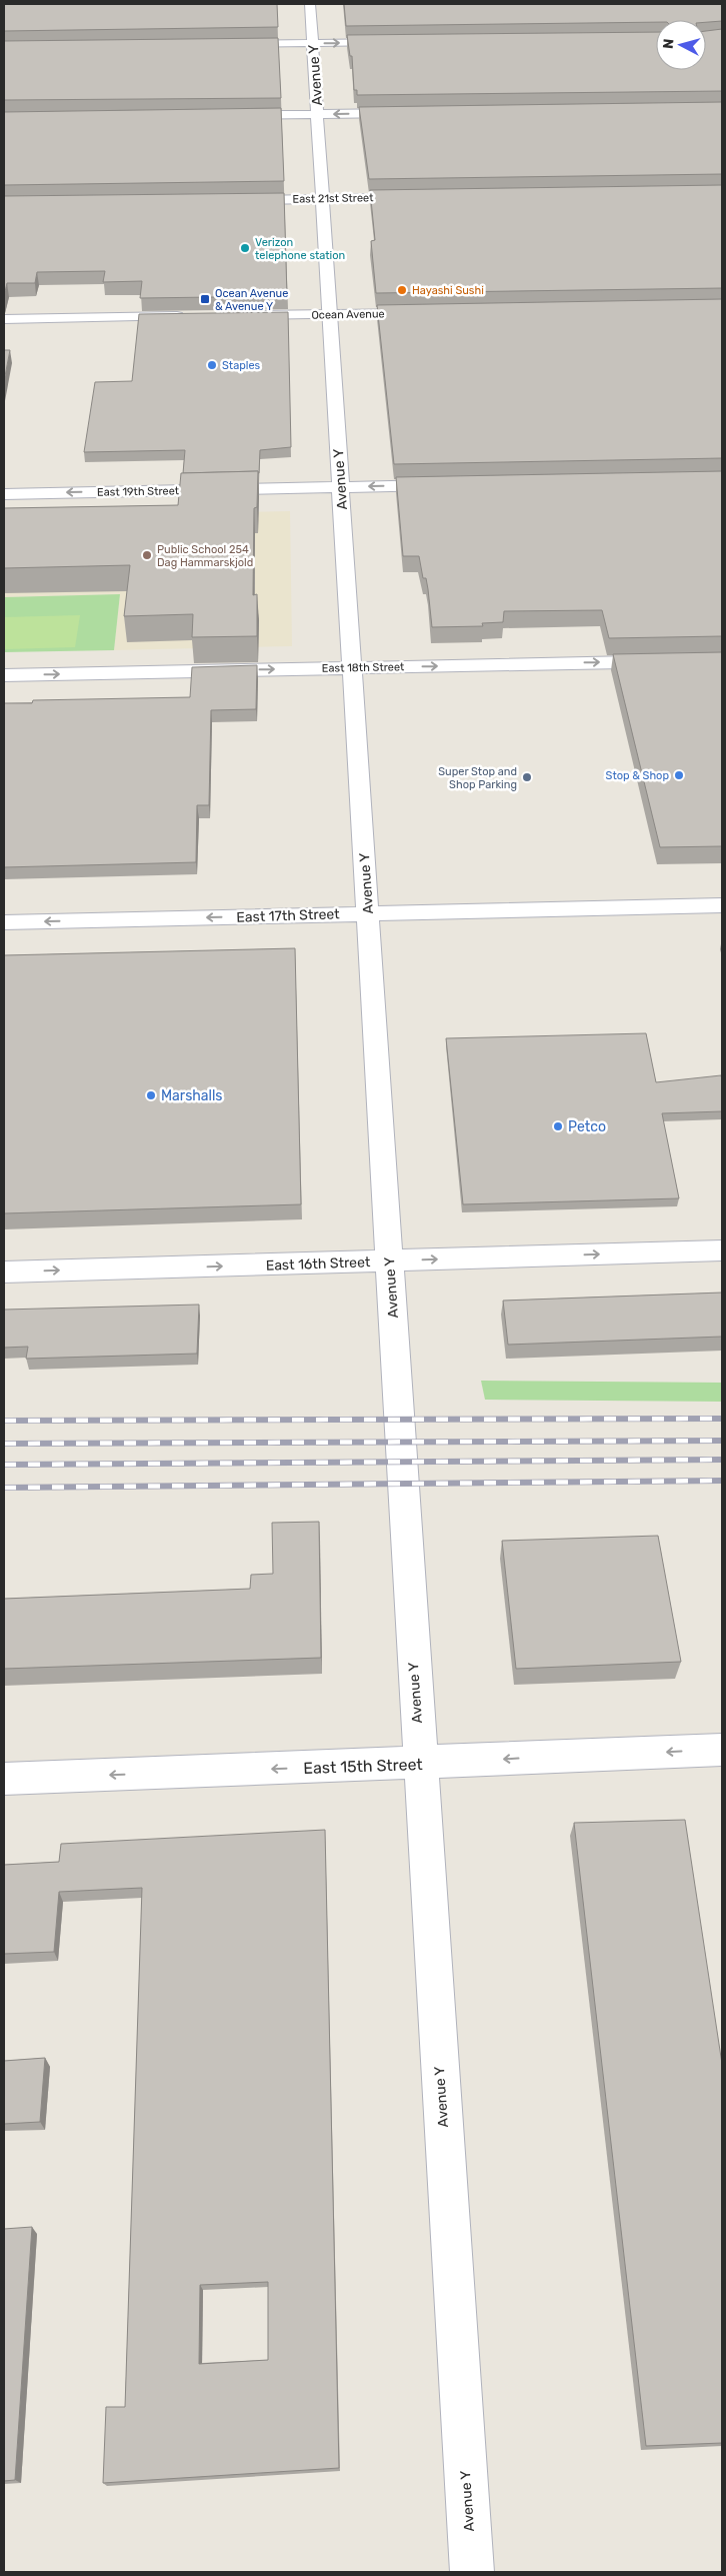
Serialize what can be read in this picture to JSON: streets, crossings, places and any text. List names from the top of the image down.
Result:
{
  "streets": {
    "street": [
      "Avenue Y",
      "East 21st Street",
      "Ocean Avenue",
      "East 19th Street",
      "East 18th Street",
      "East 17th Street",
      "East 16th Street",
      "East 15th Street"
    ]
  },
  "crossings": [
    ["Avenue Y", "East 21st Street"],
    ["Avenue Y", "Ocean Avenue"],
    ["Avenue Y", "East 19th Street"],
    ["Avenue Y", "East 18th Street"],
    ["Avenue Y", "East 17th Street"],
    ["Avenue Y", "East 16th Street"],
    ["Avenue Y", "East 15th Street"]
  ],
  "one_way": [
    "East 18th Street",
    "East 17th Street",
    "East 16th Street",
    "East 15th Street"
  ],
  "places": {
    "other": [
      "Verizon telephone station",
      "Hayashi Sushi",
      "Staples",
      "Public School 254 Dag Hammarskjold",
      "Stop & Shop",
      "Super Stop and Shop Parking",
      "Marshalls",
      "Petco"
    ],
    "transit": ["Ocean Avenue & Avenue Y"]
  },
  "north": "left"
}
